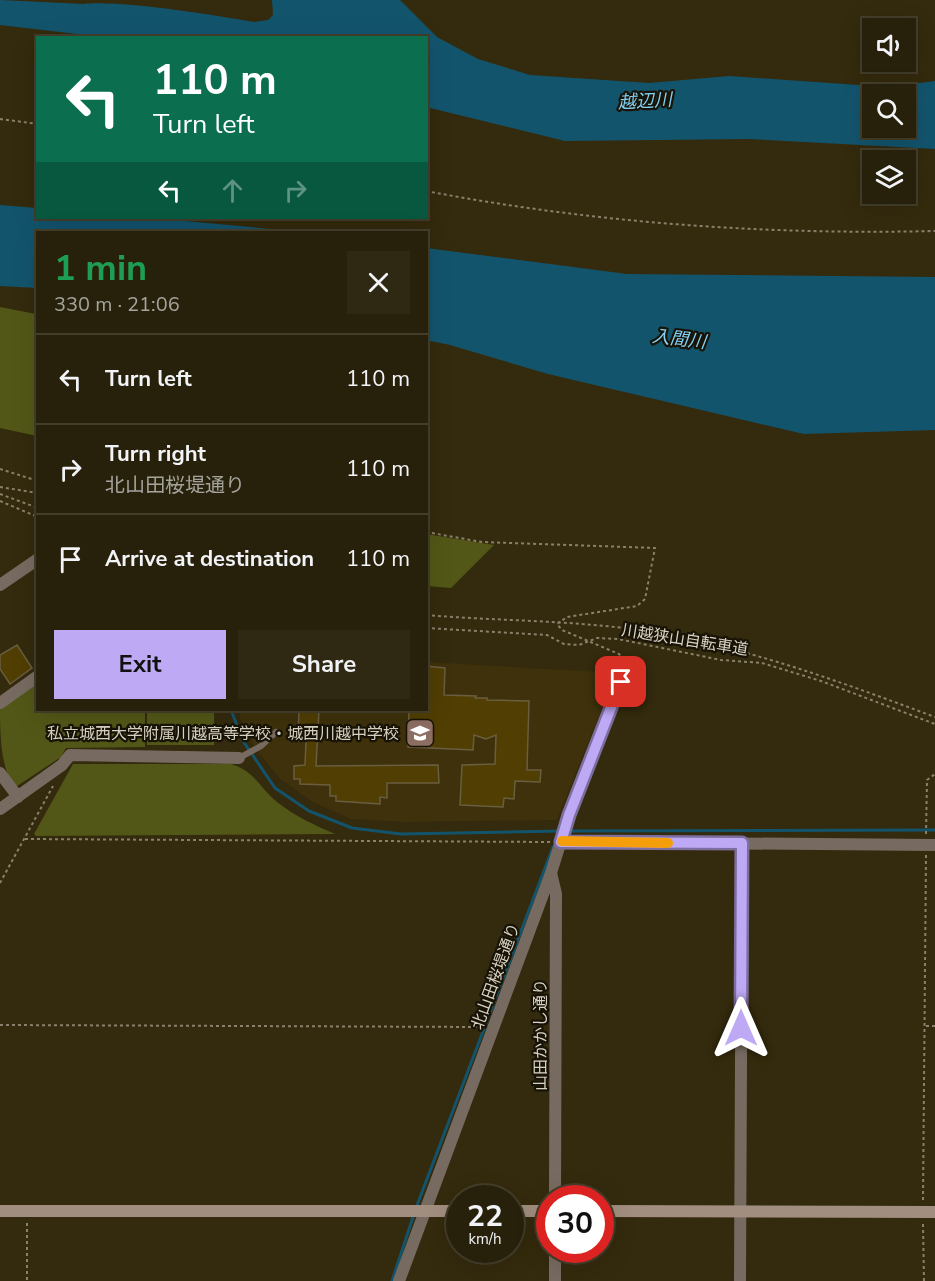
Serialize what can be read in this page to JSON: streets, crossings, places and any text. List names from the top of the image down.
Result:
{
  "streets": {
    "street": ["北山田桜堤通り", "山田かかし通り"],
    "path": ["川越狭山自転車道"]
  },
  "crossings": [
    ["北山田桜堤通り", "山田かかし通り"]
  ],
  "water": ["越辺川", "入間川"],
  "places": {
    "school or university": ["私立城西大学附属川越高等学校・城西川越中学校"]
  },
  "page": {
    "turn": ["110 m", "Turn left"],
    "heading": ["1 min", "330 m · 21:06"],
    "list": [
      {
        "name": "Turn left",
        "value": "110 m"
      },
      {
        "name": "Turn right",
        "note": "北山田桜堤通り",
        "value": "110 m"
      },
      {
        "name": "Arrive at destination",
        "value": "110 m"
      }
    ],
    "buttons": ["Exit", "Share"],
    "speed": "22 km/h",
    "limit": "30"
  }
}
